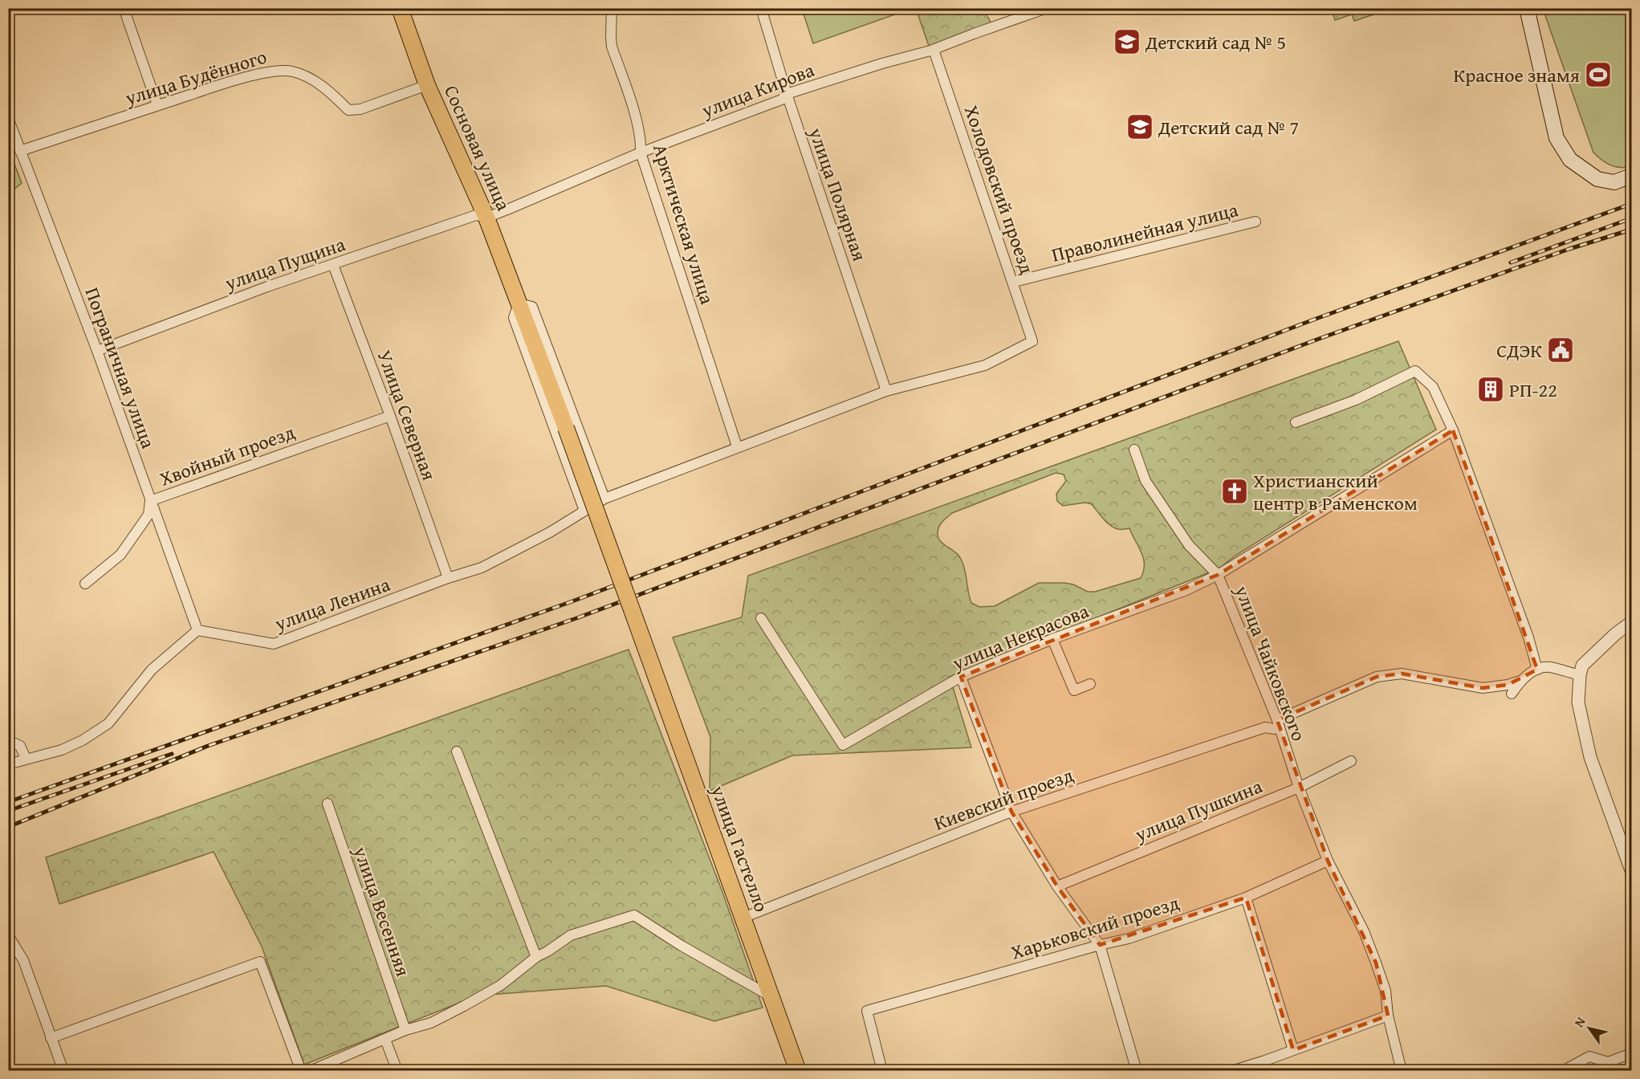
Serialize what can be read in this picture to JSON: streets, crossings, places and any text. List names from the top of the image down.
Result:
{
  "streets": {
    "main road": ["Сосновая улица", "улица Гастелло"],
    "street": [
      "улица Будённого",
      "улица Кирова",
      "Холодовский проезд",
      "улица Полярная",
      "Арктическая улица",
      "Праволинейная улица",
      "улица Пущина",
      "Пограничная улица",
      "Улица Северная",
      "Хвойный проезд",
      "улица Ленина",
      "улица Некрасова",
      "улица Чайковского",
      "Киевский проезд",
      "улица Пушкина",
      "улица Весенняя",
      "Харьковский проезд"
    ]
  },
  "crossings": [
    ["улица Будённого", "Сосновая улица"],
    ["улица Будённого", "Пограничная улица"],
    ["улица Кирова", "Сосновая улица"],
    ["улица Кирова", "Холодовский проезд"],
    ["улица Кирова", "улица Полярная"],
    ["улица Кирова", "Арктическая улица"],
    ["улица Кирова", "улица Пущина"],
    ["Сосновая улица", "улица Пущина"],
    ["Сосновая улица", "улица Гастелло"],
    ["Холодовский проезд", "Праволинейная улица"],
    ["Холодовский проезд", "улица Ленина"],
    ["улица Полярная", "улица Ленина"],
    ["Арктическая улица", "улица Ленина"],
    ["улица Пущина", "Пограничная улица"],
    ["улица Пущина", "Улица Северная"],
    ["Пограничная улица", "Хвойный проезд"],
    ["Пограничная улица", "улица Ленина"],
    ["Улица Северная", "Хвойный проезд"],
    ["Улица Северная", "улица Ленина"],
    ["улица Некрасова", "улица Чайковского"],
    ["улица Чайковского", "Киевский проезд"],
    ["улица Чайковского", "улица Пушкина"],
    ["улица Чайковского", "Харьковский проезд"],
    ["Киевский проезд", "улица Гастелло"]
  ],
  "places": {
    "school or university": ["Детский сад № 5", "Детский сад № 7"],
    "sports": ["Красное знамя"],
    "public building": ["СДЭК"],
    "building": ["РП-22"],
    "church": ["Христианский центр в Раменском"]
  },
  "north": "top left"
}
